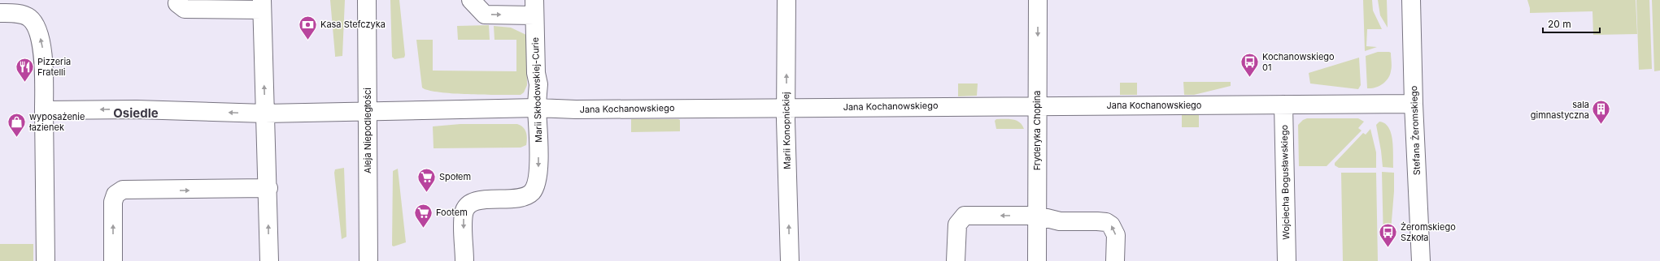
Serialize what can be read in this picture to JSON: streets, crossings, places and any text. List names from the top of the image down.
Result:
{
  "streets": {
    "street": [
      "Marii Skłodowskiej-Curie",
      "Jana Kochanowskiego",
      "Aleja Niepodległości",
      "Marii Konopnickiej",
      "Fryderyka Chopina",
      "Stefana Żeromskiego",
      "Wojciecha Bogusławskiego"
    ]
  },
  "crossings": [
    ["Marii Skłodowskiej-Curie", "Jana Kochanowskiego"],
    ["Jana Kochanowskiego", "Aleja Niepodległości"],
    ["Jana Kochanowskiego", "Marii Konopnickiej"],
    ["Jana Kochanowskiego", "Fryderyka Chopina"],
    ["Jana Kochanowskiego", "Stefana Żeromskiego"],
    ["Jana Kochanowskiego", "Wojciecha Bogusławskiego"]
  ],
  "one_way": ["Marii Skłodowskiej-Curie", "Marii Konopnickiej", "Fryderyka Chopina"],
  "districts": ["Osiedle"],
  "places": {
    "bank": ["Kasa Stefczyka"],
    "bus stop": ["Kochanowskiego 01", "Żeromskiego Szkoła"],
    "restaurant": ["Pizzeria Fratelli"],
    "building": ["sala gimnastyczna"],
    "shop": ["wyposażenie łazienek"],
    "supermarket": ["Społem", "Footem"]
  },
  "scale_bar": "20 m"
}
